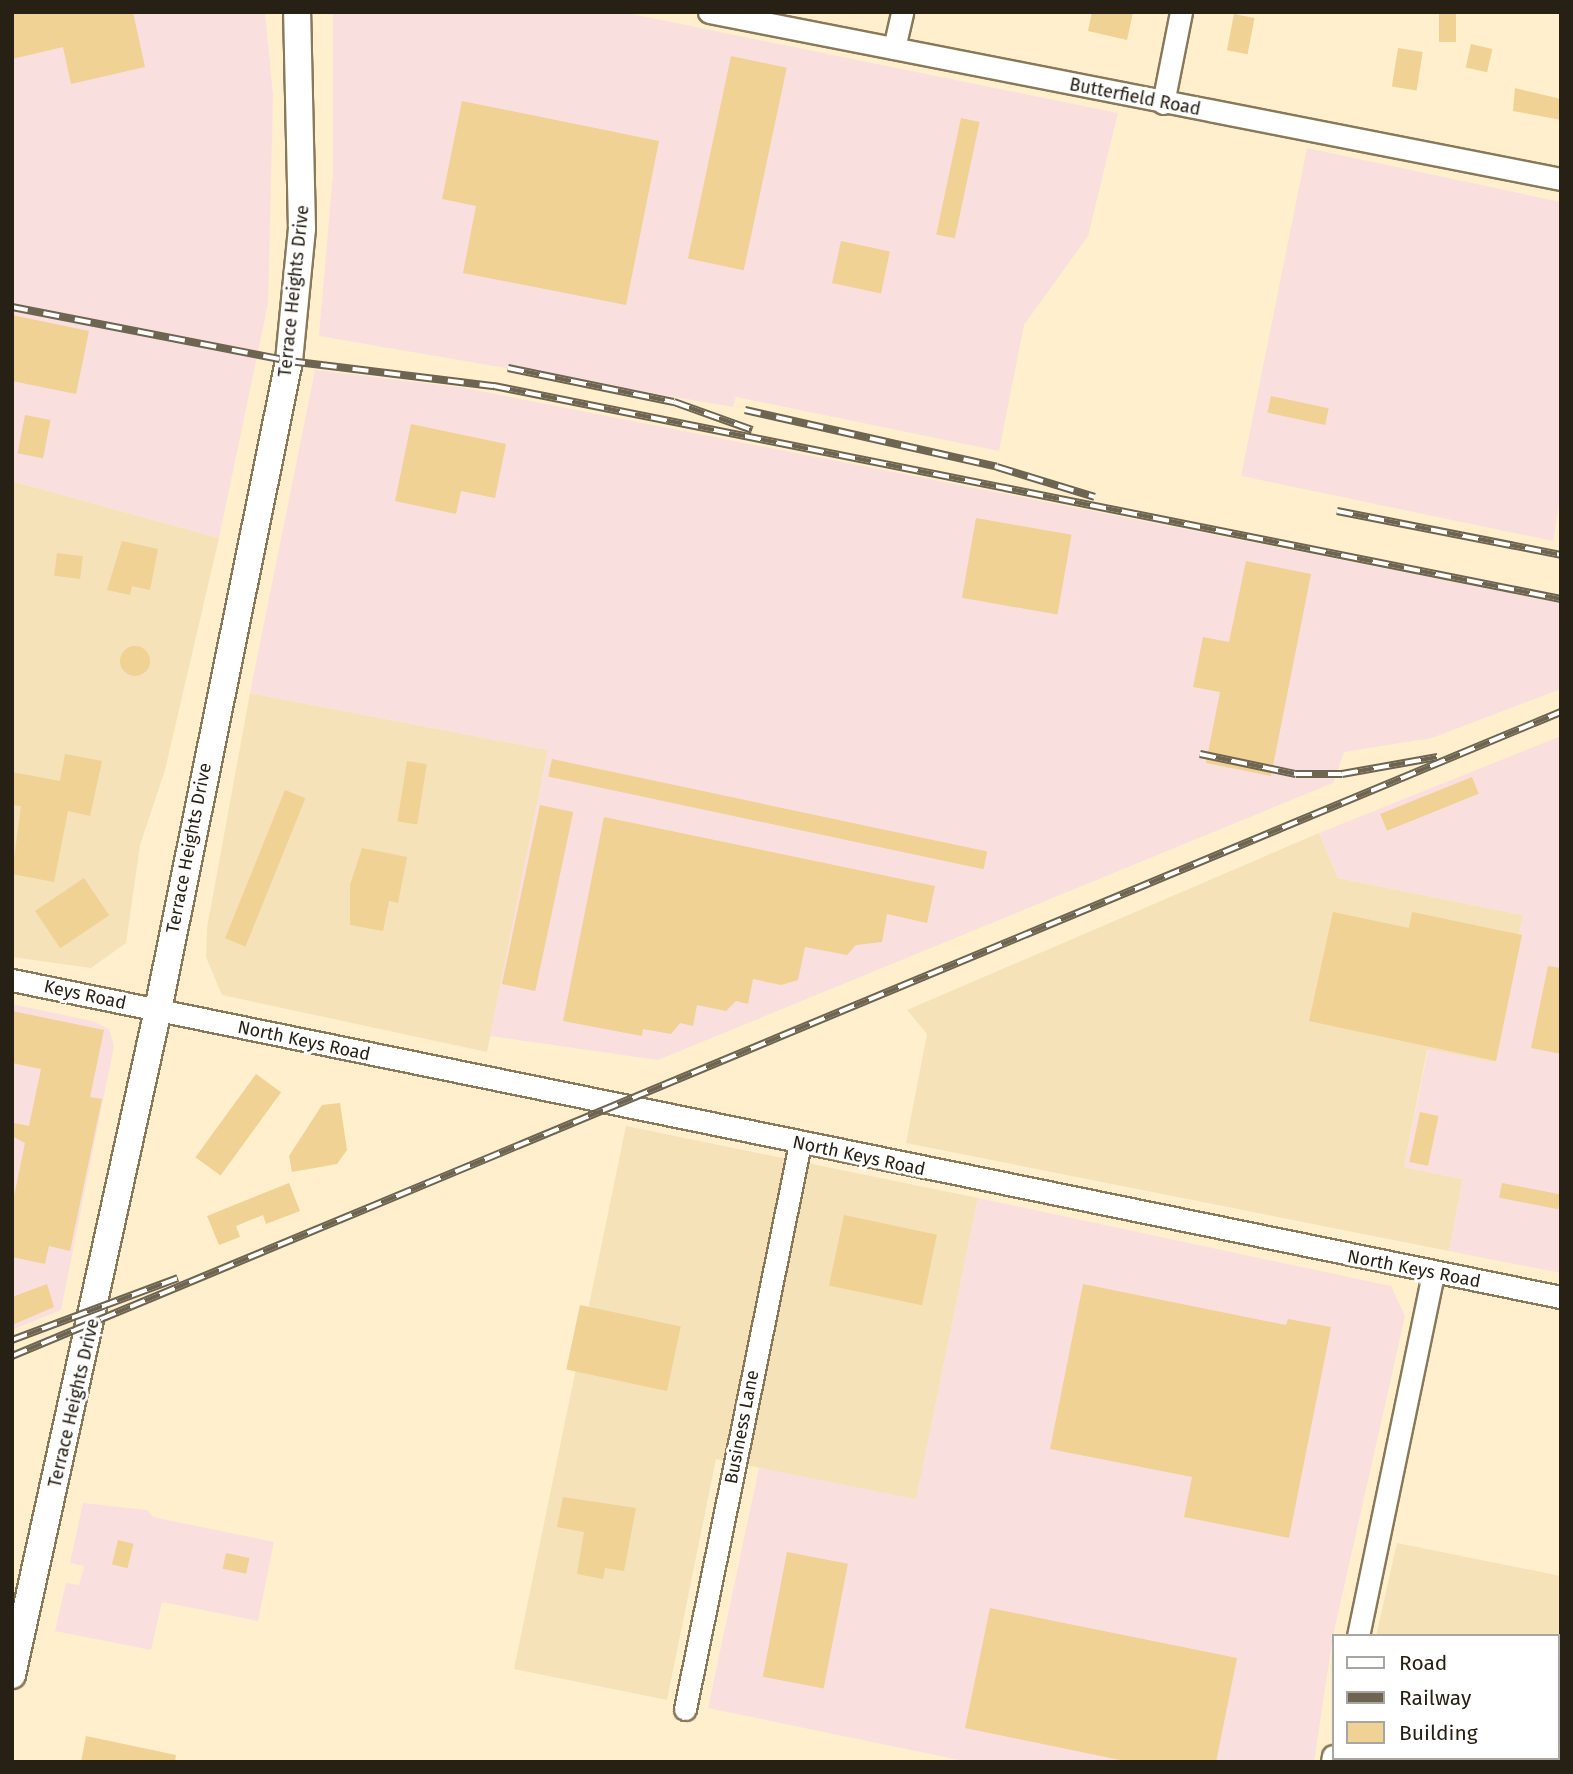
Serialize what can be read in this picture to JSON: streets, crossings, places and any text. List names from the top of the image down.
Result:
{
  "streets": {
    "main road": ["Terrace Heights Drive"],
    "street": [
      "Butterfield Road",
      "Keys Road",
      "North Keys Road",
      "Business Lane"
    ]
  },
  "crossings": [
    ["Terrace Heights Drive", "Keys Road"],
    ["Terrace Heights Drive", "North Keys Road"],
    ["Keys Road", "North Keys Road"],
    ["North Keys Road", "Business Lane"]
  ],
  "legend": ["Road", "Railway", "Building"]
}
